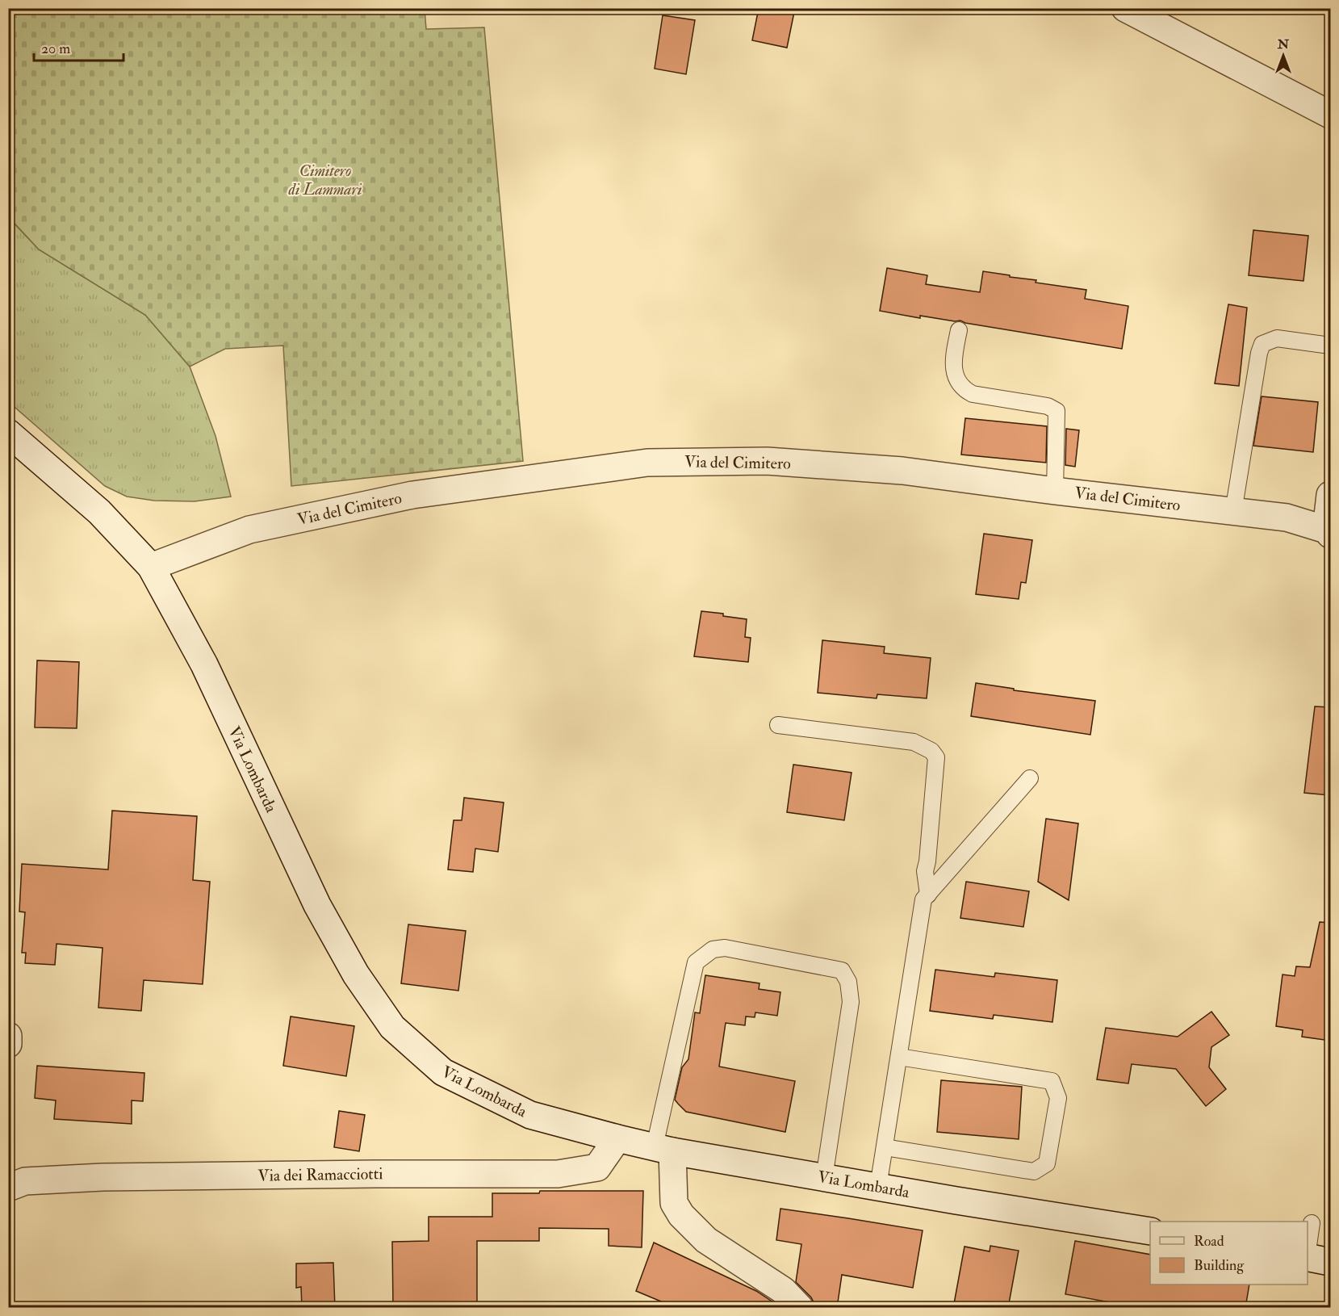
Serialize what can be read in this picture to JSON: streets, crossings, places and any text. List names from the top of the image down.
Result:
{
  "streets": {
    "street": ["Via del Cimitero", "Via Lombarda", "Via dei Ramacciotti"]
  },
  "crossings": [
    ["Via del Cimitero", "Via Lombarda"],
    ["Via Lombarda", "Via dei Ramacciotti"]
  ],
  "parks": ["Cimitero di Lammari"],
  "legend": ["Road", "Building"],
  "scale_bar": "20 m",
  "north": "top"
}
